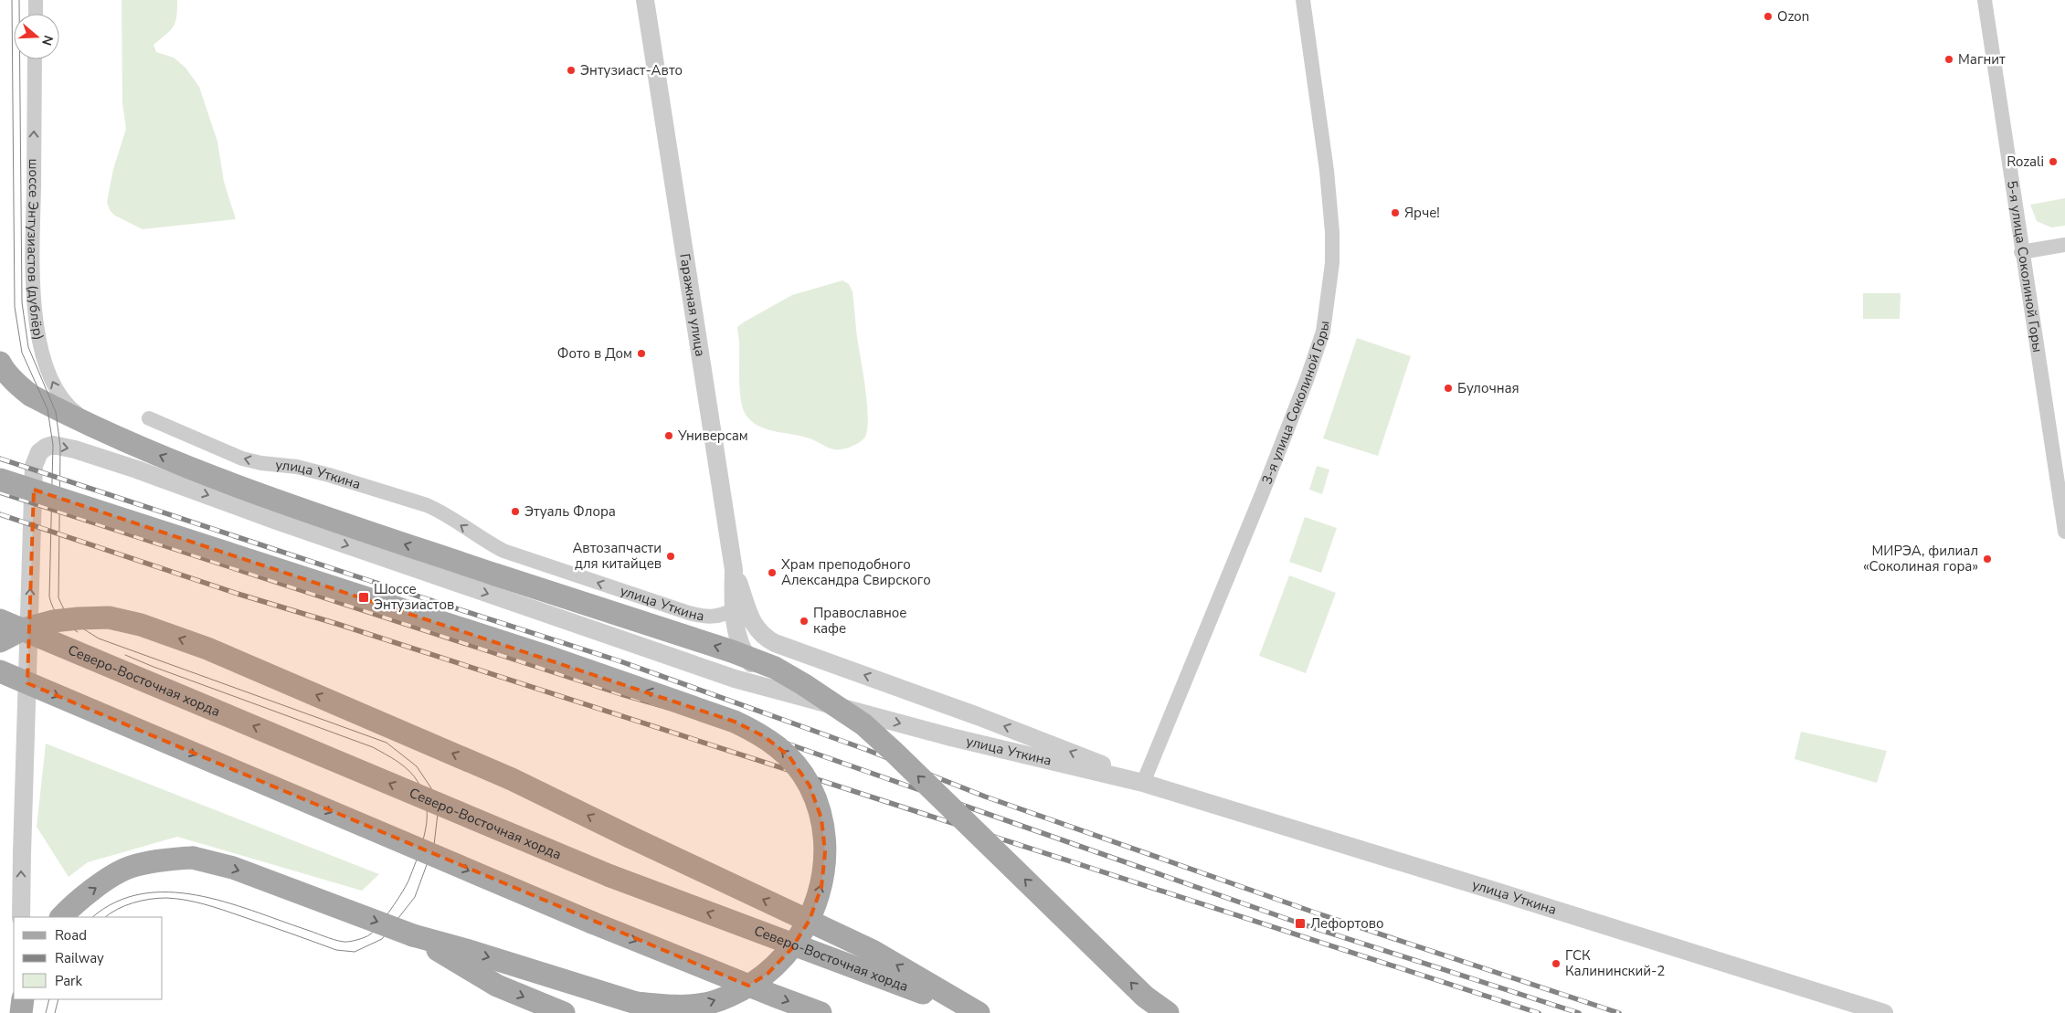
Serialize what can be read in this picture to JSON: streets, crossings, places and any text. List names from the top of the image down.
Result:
{
  "streets": {
    "main road": ["Северо-Восточная хорда"],
    "street": [
      "шоссе Энтузиастов (дублёр)",
      "5-я улица Соколиной Горы",
      "Гаражная улица",
      "3-я улица Соколиной Горы",
      "улица Уткина"
    ]
  },
  "crossings": [
    ["Гаражная улица", "улица Уткина"],
    ["3-я улица Соколиной Горы", "улица Уткина"]
  ],
  "one_way": ["шоссе Энтузиастов (дублёр)"],
  "places": {
    "other": [
      "Ozon",
      "Магнит",
      "Энтузиаст-Авто",
      "Rozali",
      "Ярче!",
      "Фото в Дом",
      "Булочная",
      "Универсам",
      "Этуаль Флора",
      "Автозапчасти для китайцев",
      "МИРЭА, филиал «Соколиная гора»",
      "Храм преподобного Александра Свирского",
      "Православное кафе",
      "ГСК Калининский-2"
    ],
    "transit": ["Шоссе Энтузиастов", "Лефортово"]
  },
  "legend": ["Road", "Railway", "Park"],
  "north": "right"
}
